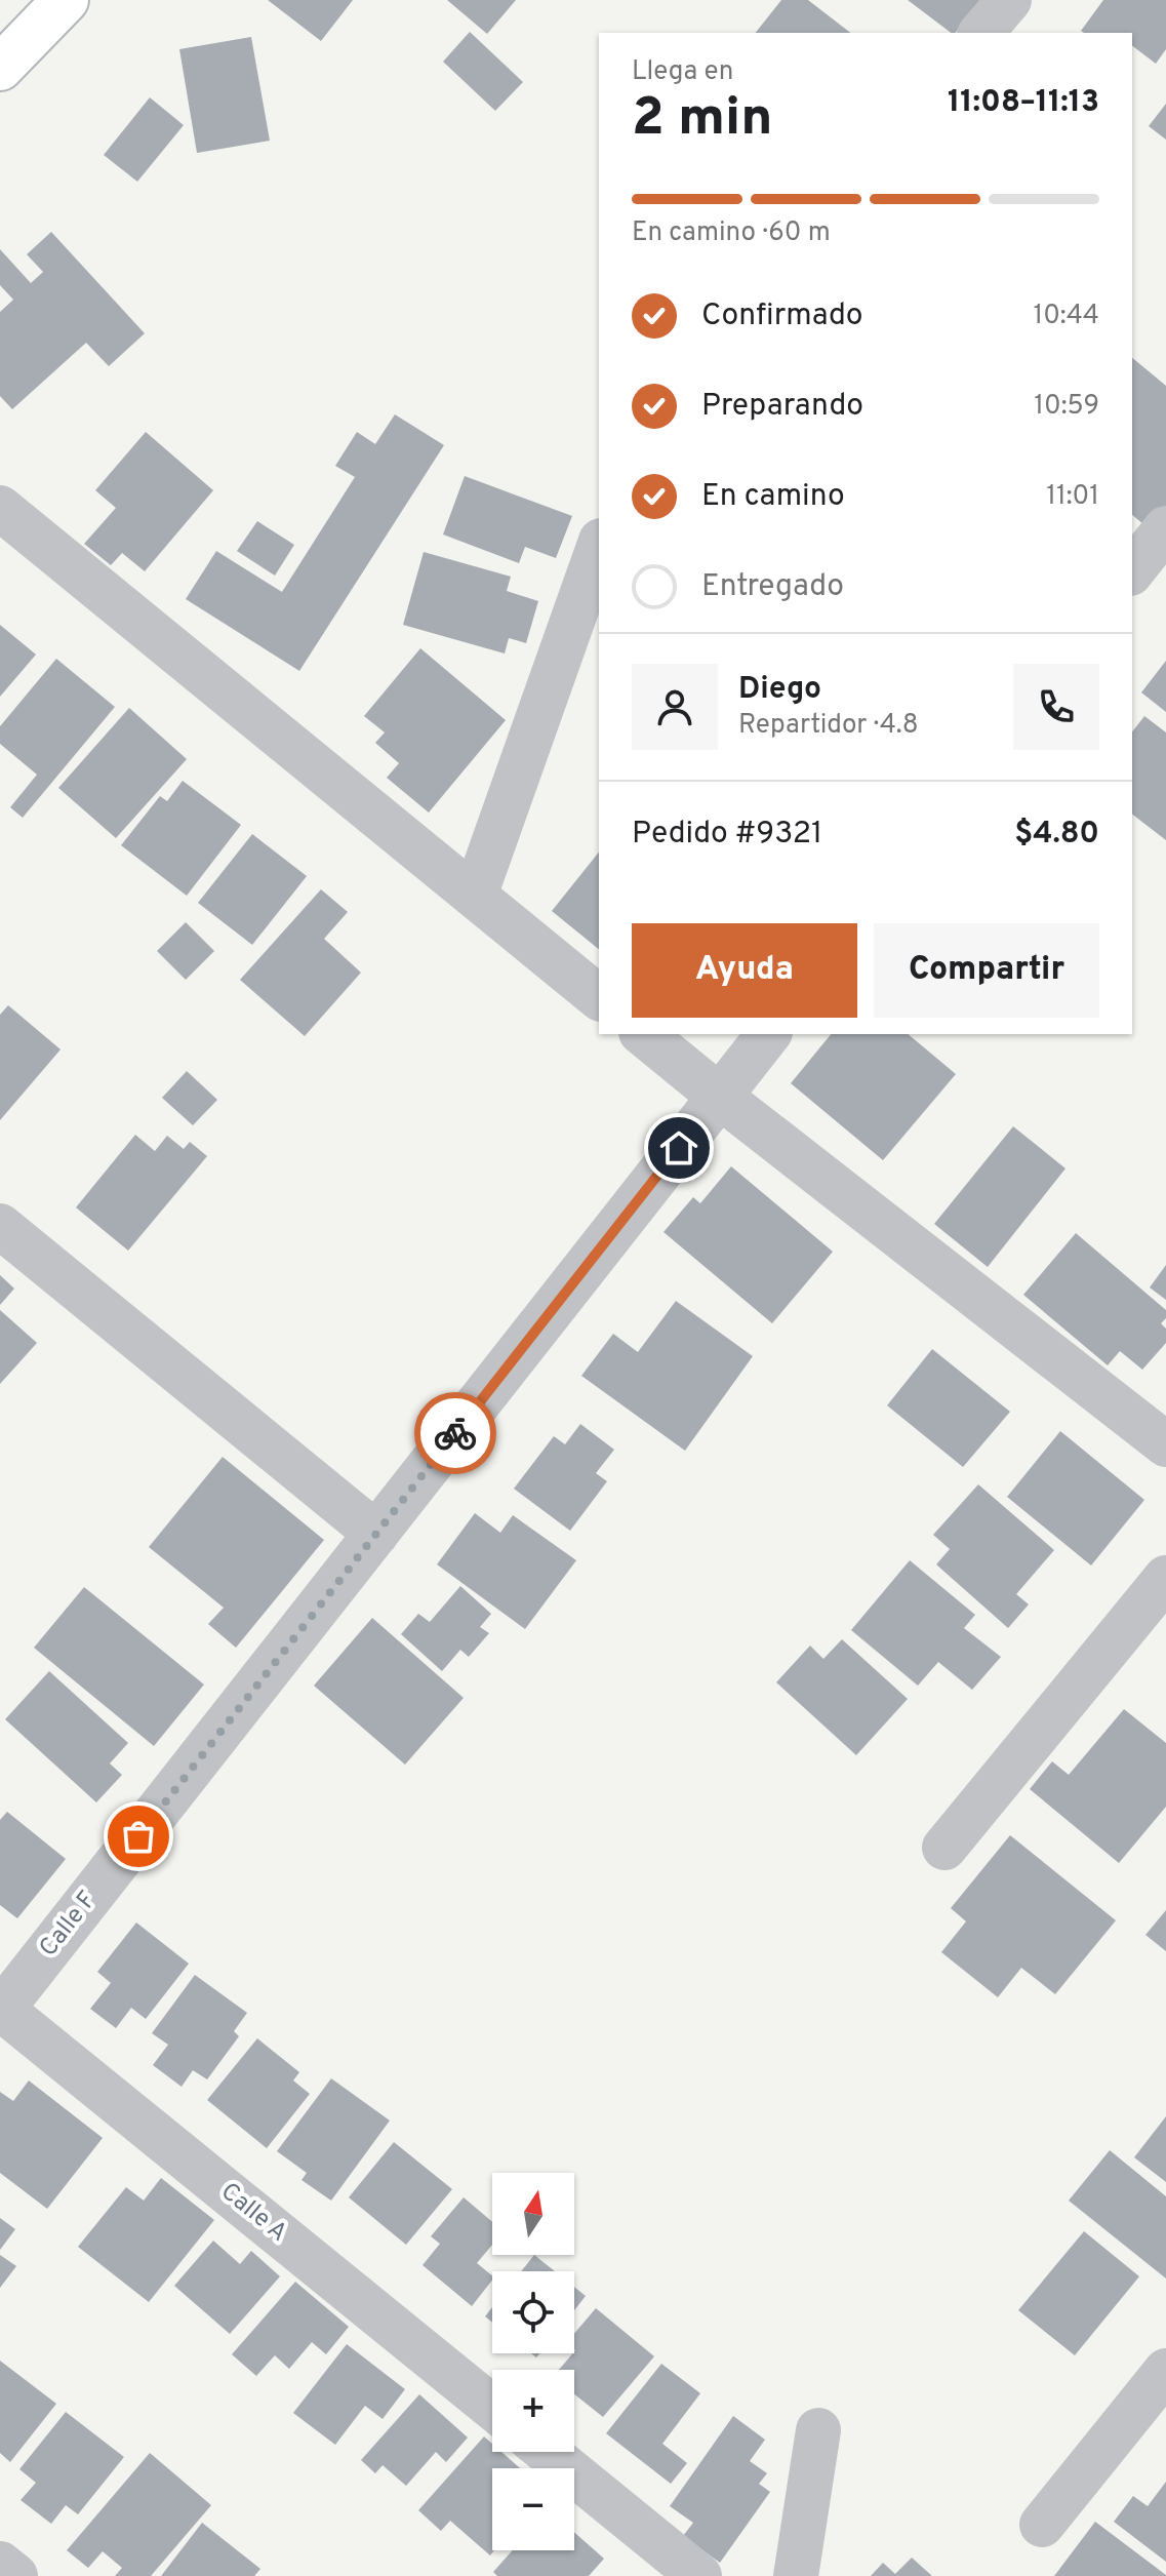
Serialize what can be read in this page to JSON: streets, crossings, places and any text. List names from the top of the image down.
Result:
{
  "streets": {
    "street": ["Calle F", "Calle A"]
  },
  "crossings": [
    ["Calle F", "Calle A"]
  ],
  "north": "top",
  "page": {
    "heading": ["2 min", "Llega en", "11:08–11:13"],
    "panel": [
      "Diego",
      "Repartidor · 4.8",
      "Pedido #9321",
      "$4.80"
    ],
    "bar": "En camino · 60 m",
    "list": [
      ["Confirmado", "10:44"],
      ["Preparando", "10:59"],
      ["En camino", "11:01"],
      "Entregado"
    ],
    "buttons": ["Ayuda", "Compartir"],
    "map_buttons": ["+", "−"]
  }
}
